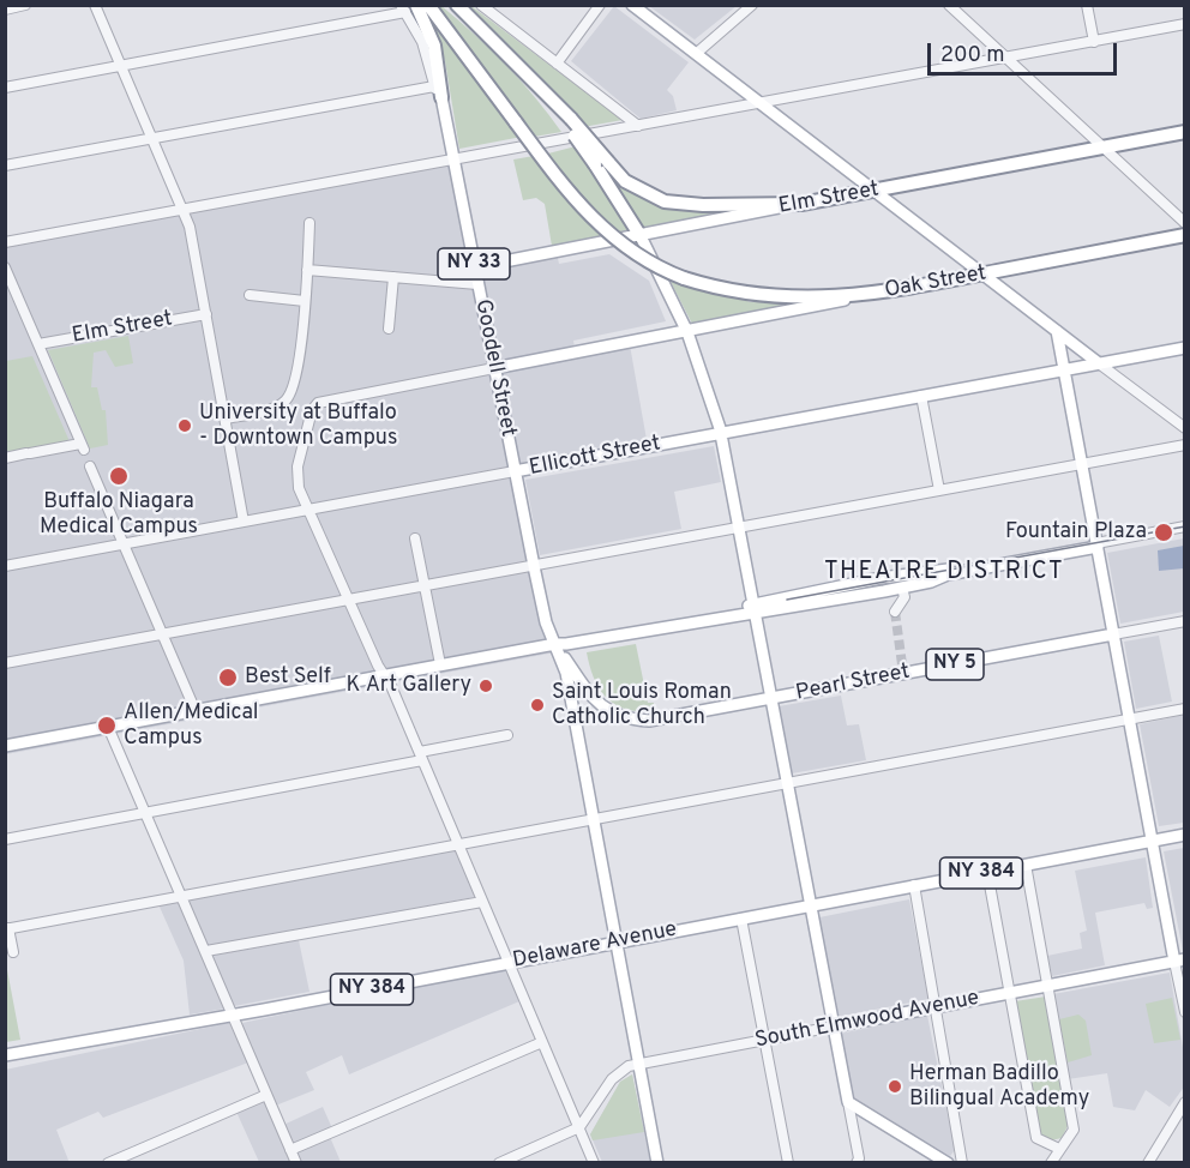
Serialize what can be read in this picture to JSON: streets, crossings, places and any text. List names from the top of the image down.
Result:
{
  "streets": {
    "highway": ["Elm Street", "NY 33", "Oak Street"],
    "main road": [
      "Goodell Street",
      "Ellicott Street",
      "NY 5",
      "Pearl Street",
      "NY 384",
      "Delaware Avenue",
      "South Elmwood Avenue"
    ]
  },
  "crossings": [
    ["Elm Street", "Goodell Street"],
    ["NY 33", "Goodell Street"],
    ["Oak Street", "Goodell Street"],
    ["Goodell Street", "Ellicott Street"],
    ["Goodell Street", "Pearl Street"]
  ],
  "districts": ["THEATRE DISTRICT"],
  "places": [
    "University at Buffalo - Downtown Campus",
    "Buffalo Niagara Medical Campus",
    "Fountain Plaza",
    "Best Self",
    "K Art Gallery",
    "Saint Louis Roman Catholic Church",
    "Allen/Medical Campus",
    "Herman Badillo Bilingual Academy"
  ],
  "scale_bar": "200 m"
}
